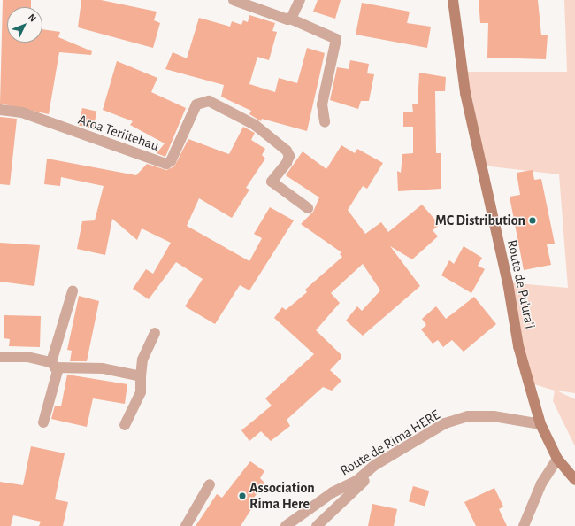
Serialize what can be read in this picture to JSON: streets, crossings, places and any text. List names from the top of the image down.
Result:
{
  "streets": {
    "main road": ["Route de Pu'ura'i"],
    "street": ["Aroa Teriitehau", "Route de Rima HERE"]
  },
  "crossings": [
    ["Route de Pu'ura'i", "Route de Rima HERE"]
  ],
  "places": ["MC Distribution", "Association Rima Here"],
  "north": "top right"
}
